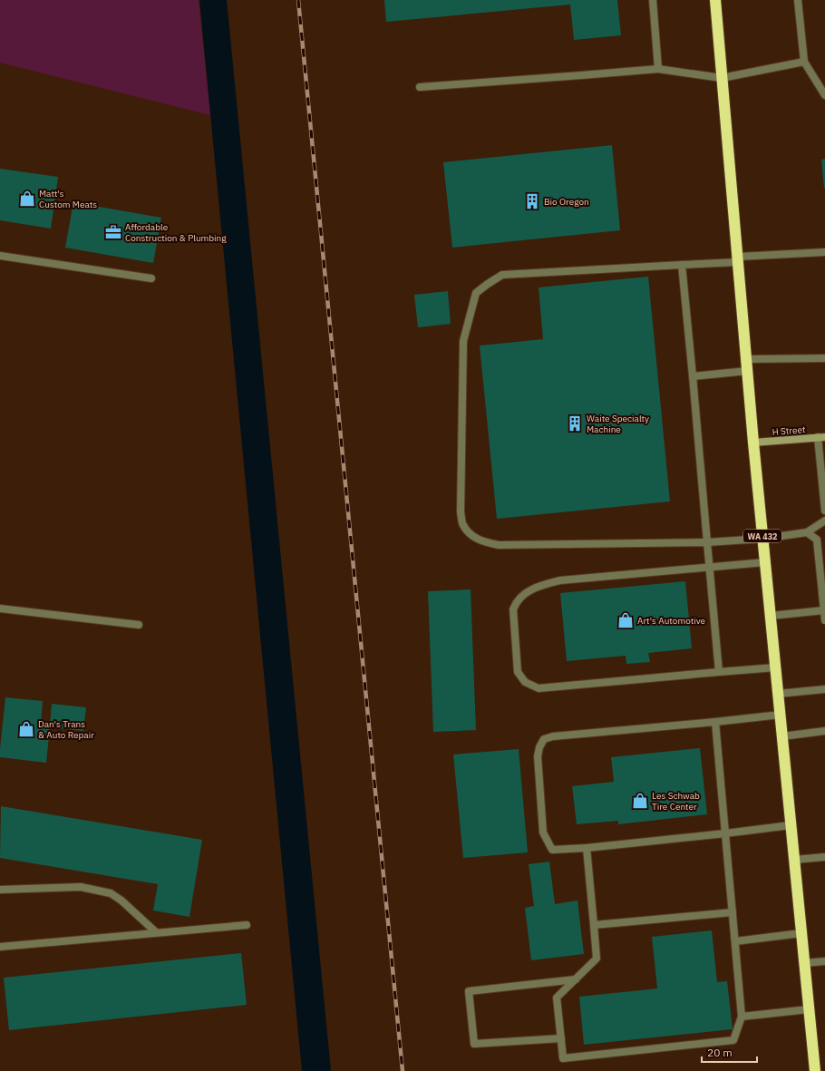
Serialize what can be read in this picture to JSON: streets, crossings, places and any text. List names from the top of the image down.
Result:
{
  "streets": {
    "highway": ["WA 432"],
    "street": ["H Street"]
  },
  "crossings": [
    ["H Street", "WA 432"]
  ],
  "places": {
    "shop": [
      "Matt's Custom Meats",
      "Art's Automotive",
      "Dan's Trans & Auto Repair",
      "Les Schwab Tire Center"
    ],
    "building": ["Bio Oregon", "Waite Specialty Machine"],
    "office": ["Affordable Construction & Plumbing"]
  },
  "scale_bar": "20 m"
}
